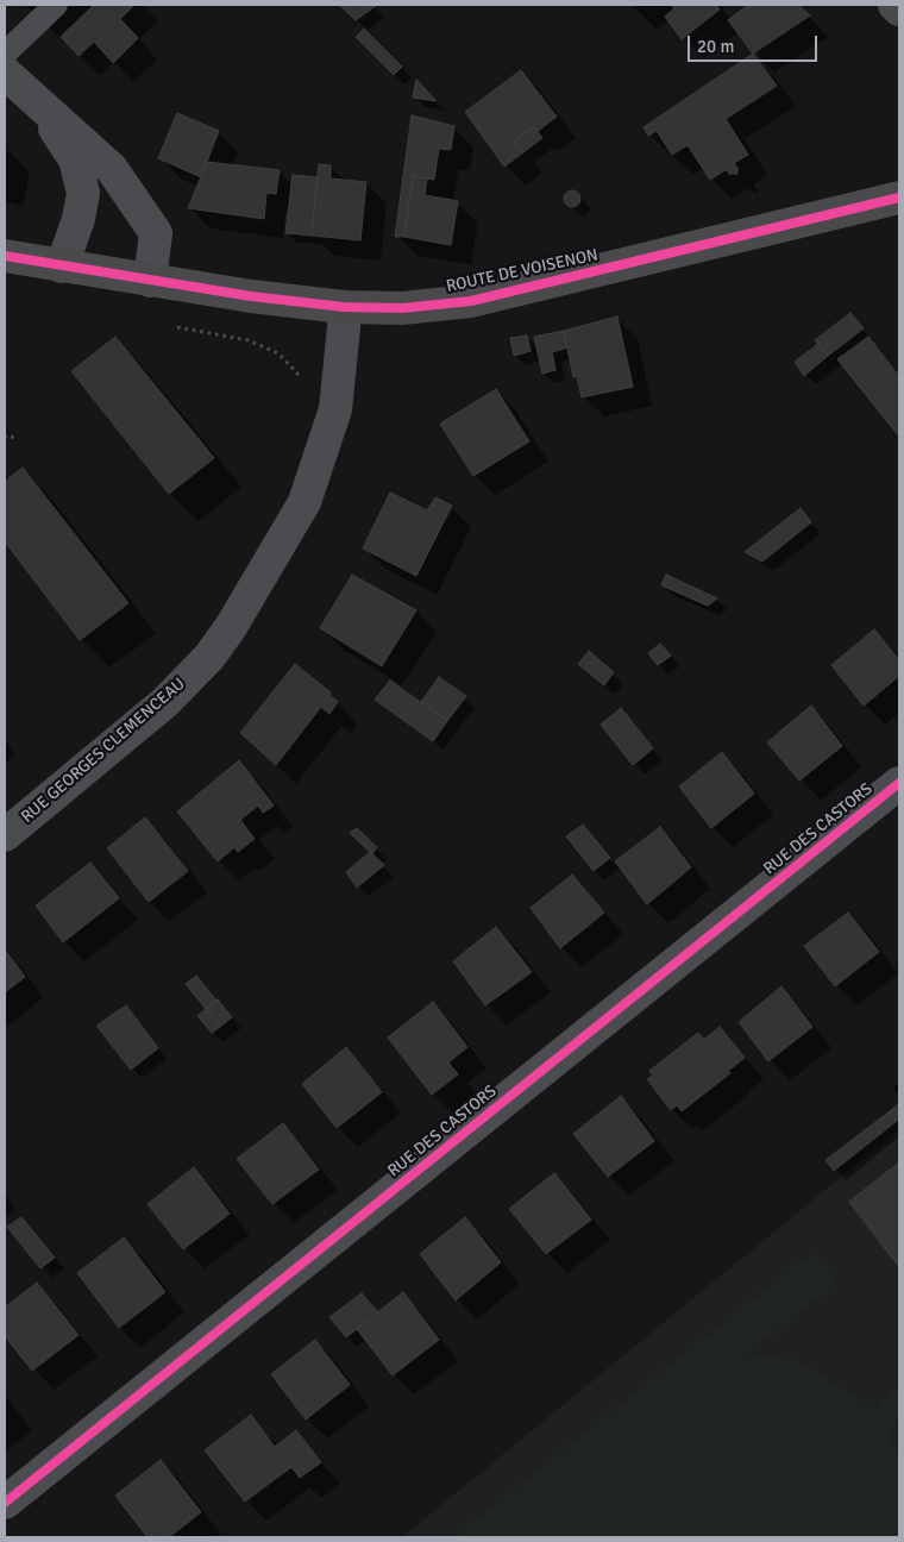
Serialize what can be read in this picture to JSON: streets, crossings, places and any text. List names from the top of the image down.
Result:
{
  "streets": {
    "street": ["ROUTE DE VOISENON", "RUE GEORGES CLEMENCEAU", "RUE DES CASTORS"]
  },
  "crossings": [
    ["ROUTE DE VOISENON", "RUE GEORGES CLEMENCEAU"]
  ],
  "scale_bar": "20 m"
}
